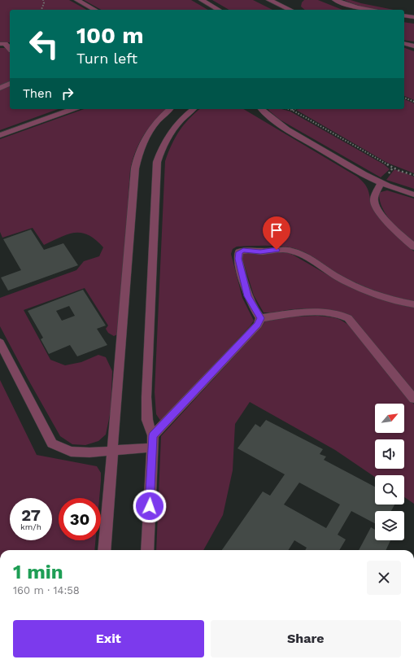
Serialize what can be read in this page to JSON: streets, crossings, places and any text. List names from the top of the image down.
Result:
{
  "north": "top right",
  "page": {
    "turn": ["100 m", "Turn left"],
    "then": "Then",
    "speed": "27 km/h",
    "limit": "30",
    "heading": ["1 min", "160 m · 14:58"],
    "buttons": ["Exit", "Share"]
  }
}
